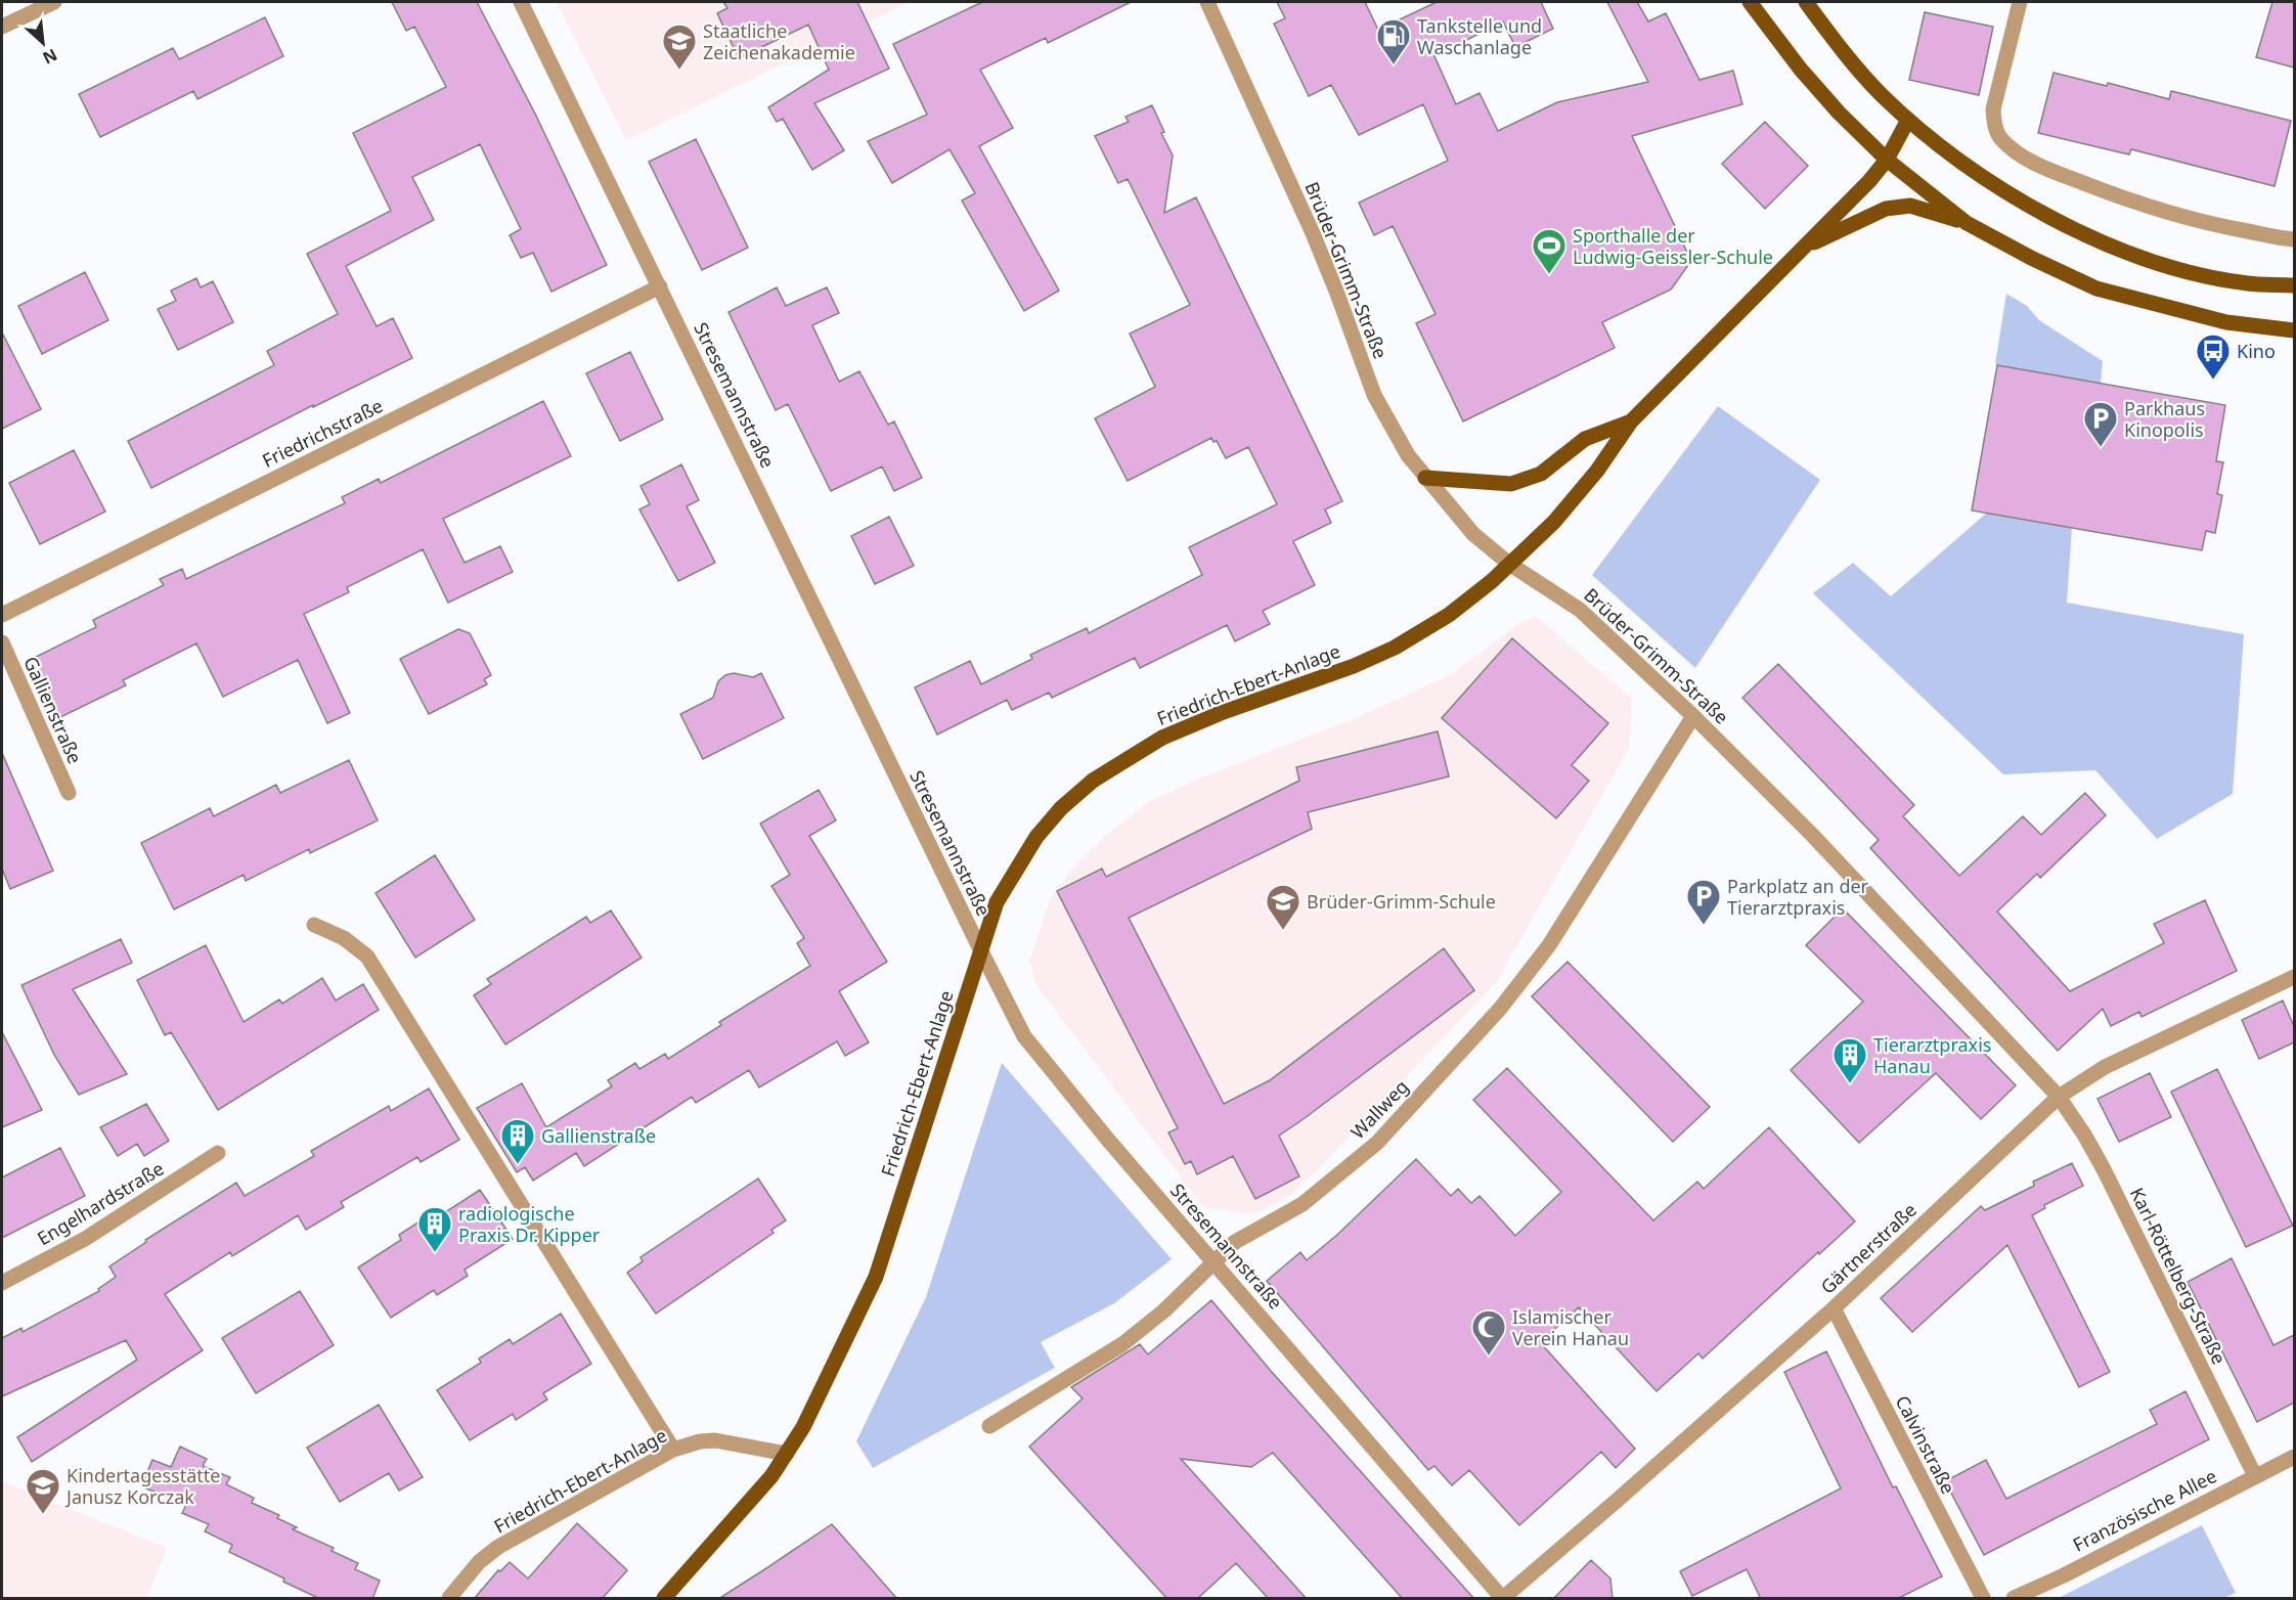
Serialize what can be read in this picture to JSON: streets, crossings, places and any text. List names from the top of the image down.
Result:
{
  "streets": {
    "main road": ["Friedrich-Ebert-Anlage"],
    "street": [
      "Brüder-Grimm-Straße",
      "Stresemannstraße",
      "Friedrichstraße",
      "Gallienstraße",
      "Wallweg",
      "Engelhardstraße",
      "Gärtnerstraße",
      "Karl-Röttelberg-Straße",
      "Calvinstraße",
      "Französische Allee"
    ]
  },
  "crossings": [
    ["Brüder-Grimm-Straße", "Friedrich-Ebert-Anlage"],
    ["Brüder-Grimm-Straße", "Wallweg"],
    ["Brüder-Grimm-Straße", "Gärtnerstraße"],
    ["Brüder-Grimm-Straße", "Karl-Röttelberg-Straße"],
    ["Stresemannstraße", "Friedrichstraße"],
    ["Stresemannstraße", "Friedrich-Ebert-Anlage"],
    ["Stresemannstraße", "Wallweg"],
    ["Stresemannstraße", "Gärtnerstraße"],
    ["Gärtnerstraße", "Karl-Röttelberg-Straße"],
    ["Gärtnerstraße", "Calvinstraße"],
    ["Karl-Röttelberg-Straße", "Französische Allee"]
  ],
  "places": {
    "fuel station": ["Tankstelle und Waschanlage"],
    "school or university": ["Staatliche Zeichenakademie", "Brüder-Grimm-Schule", "Kindertagesstätte Janusz Korczak"],
    "sports": ["Sporthalle der Ludwig-Geissler-Schule"],
    "bus stop": ["Kino"],
    "parking": ["Parkhaus Kinopolis", "Parkplatz an der Tierarztpraxis"],
    "building": ["Tierarztpraxis Hanau", "Gallienstraße", "radiologische Praxis Dr. Kipper"],
    "mosque": ["Islamischer Verein Hanau"]
  },
  "north": "bottom right"
}
